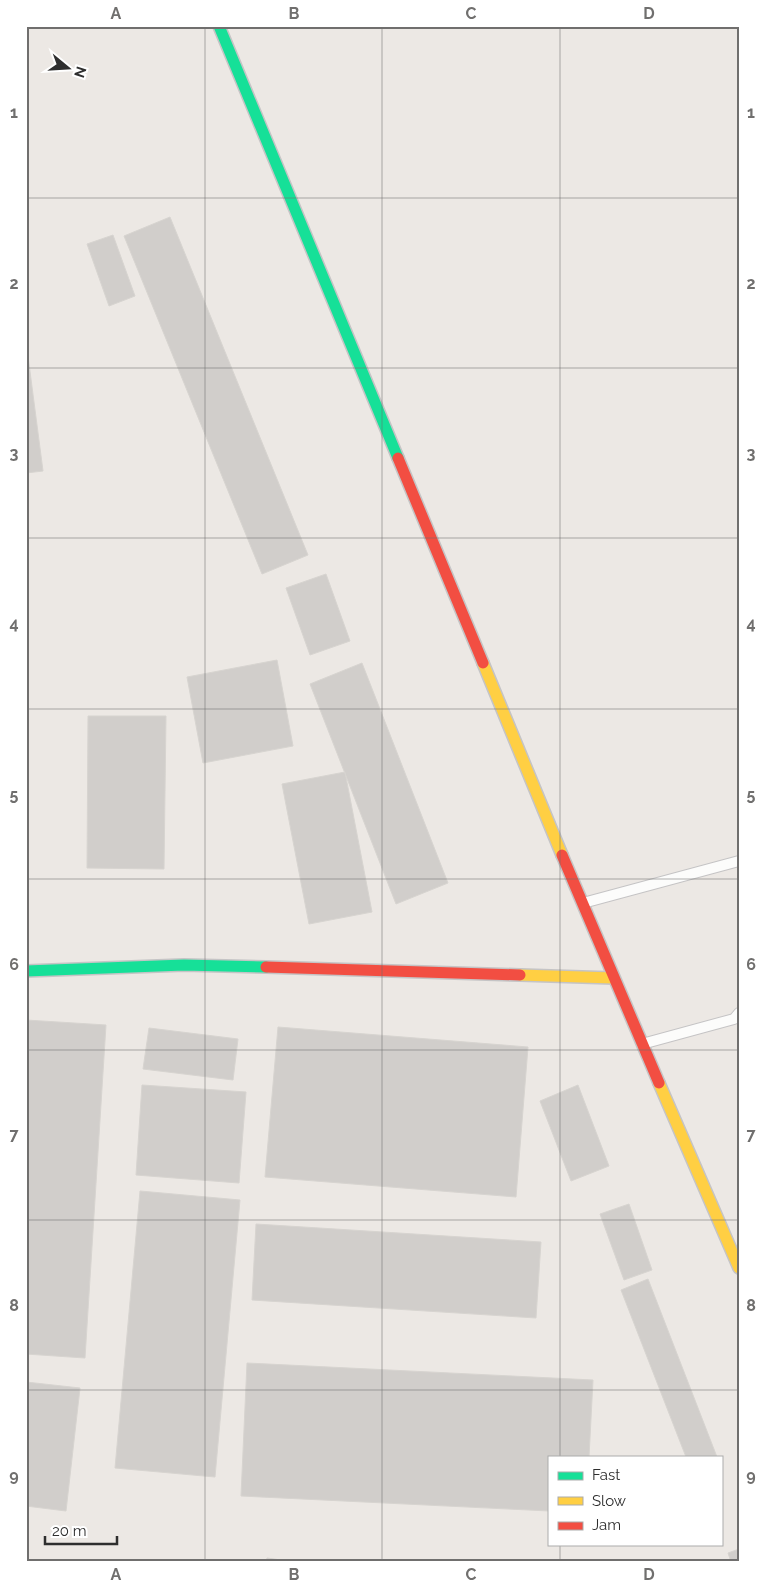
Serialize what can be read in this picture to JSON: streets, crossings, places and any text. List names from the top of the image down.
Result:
{
  "legend": ["Fast", "Slow", "Jam"],
  "scale_bar": "20 m",
  "north": "right",
  "grid": {
    "columns": [
      "A",
      "B",
      "C",
      "D"
    ],
    "rows": [
      "1",
      "2",
      "3",
      "4",
      "5",
      "6",
      "7",
      "8",
      "9"
    ]
  }
}
